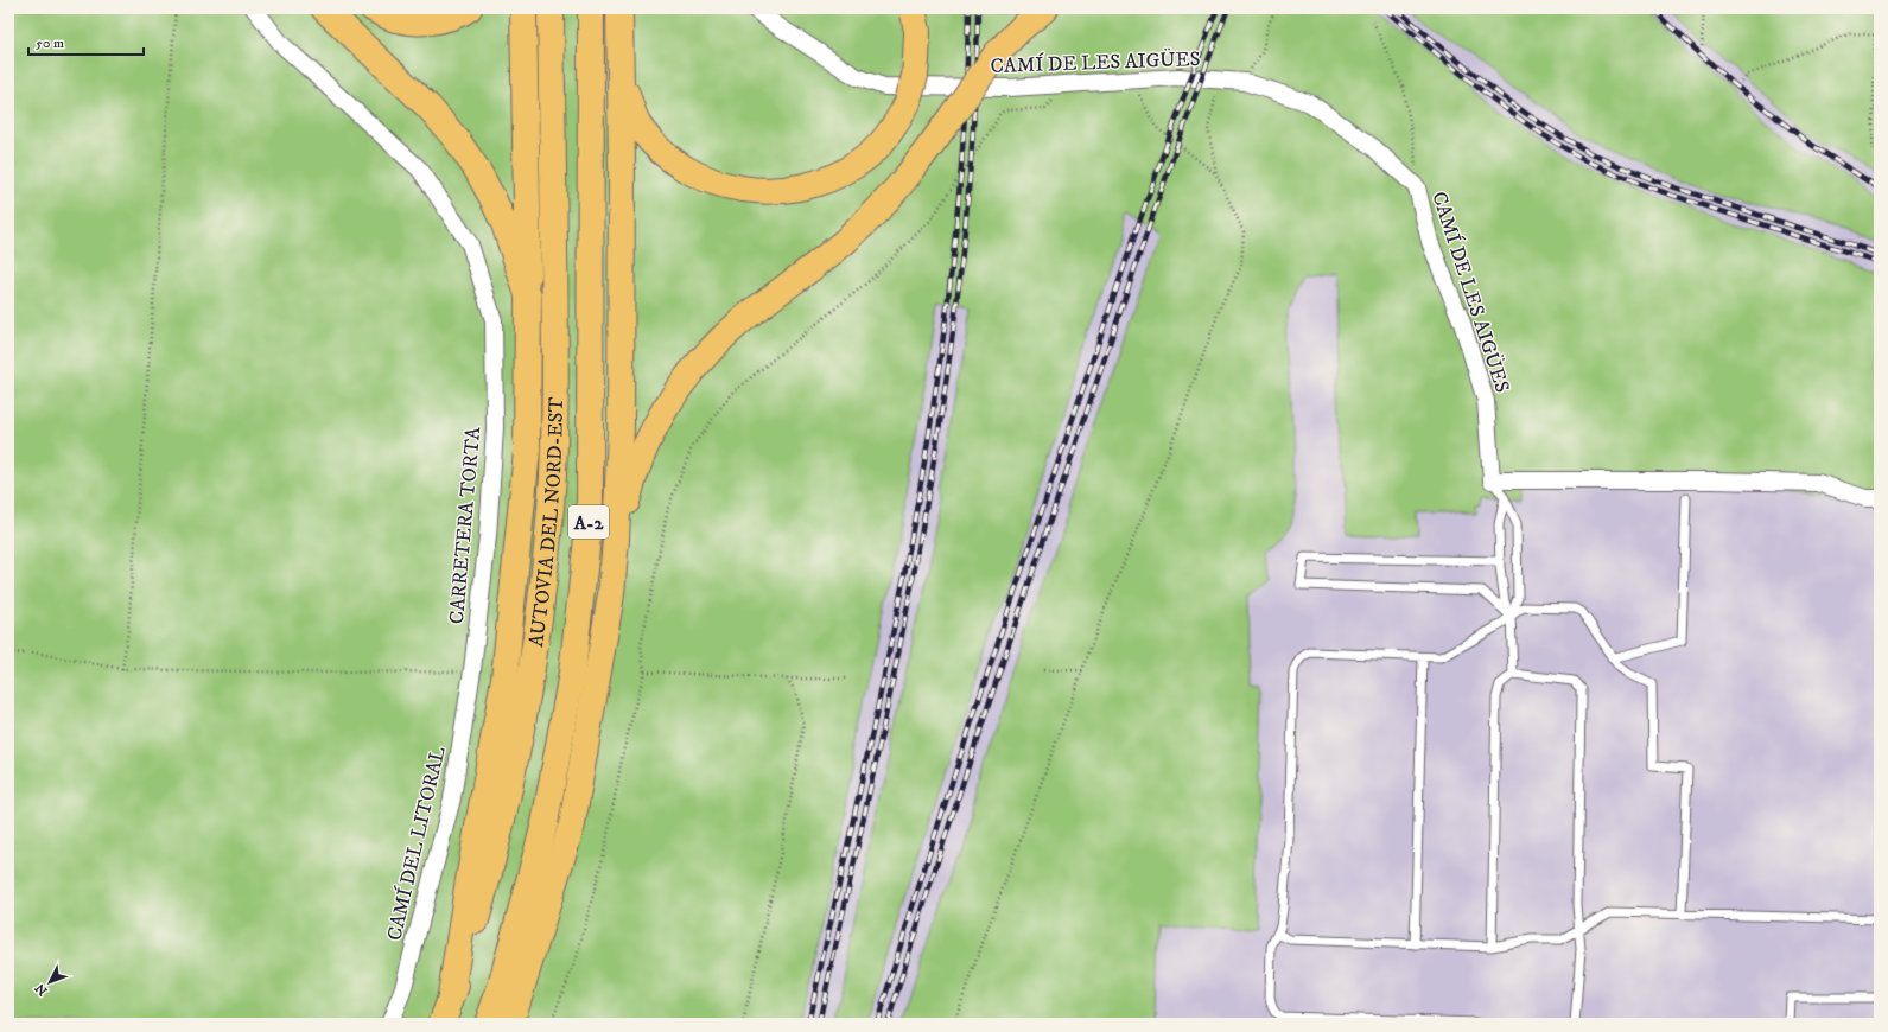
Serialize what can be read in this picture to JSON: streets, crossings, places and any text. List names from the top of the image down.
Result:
{
  "streets": {
    "highway": ["AUTOVIA DEL NORD-EST", "A-2"],
    "street": ["CAMÍ DE LES AIGÜES", "CARRETERA TORTA", "CAMÍ DEL LITORAL"]
  },
  "crossings": [
    ["CARRETERA TORTA", "CAMÍ DEL LITORAL"]
  ],
  "scale_bar": "50 m",
  "north": "bottom left"
}
